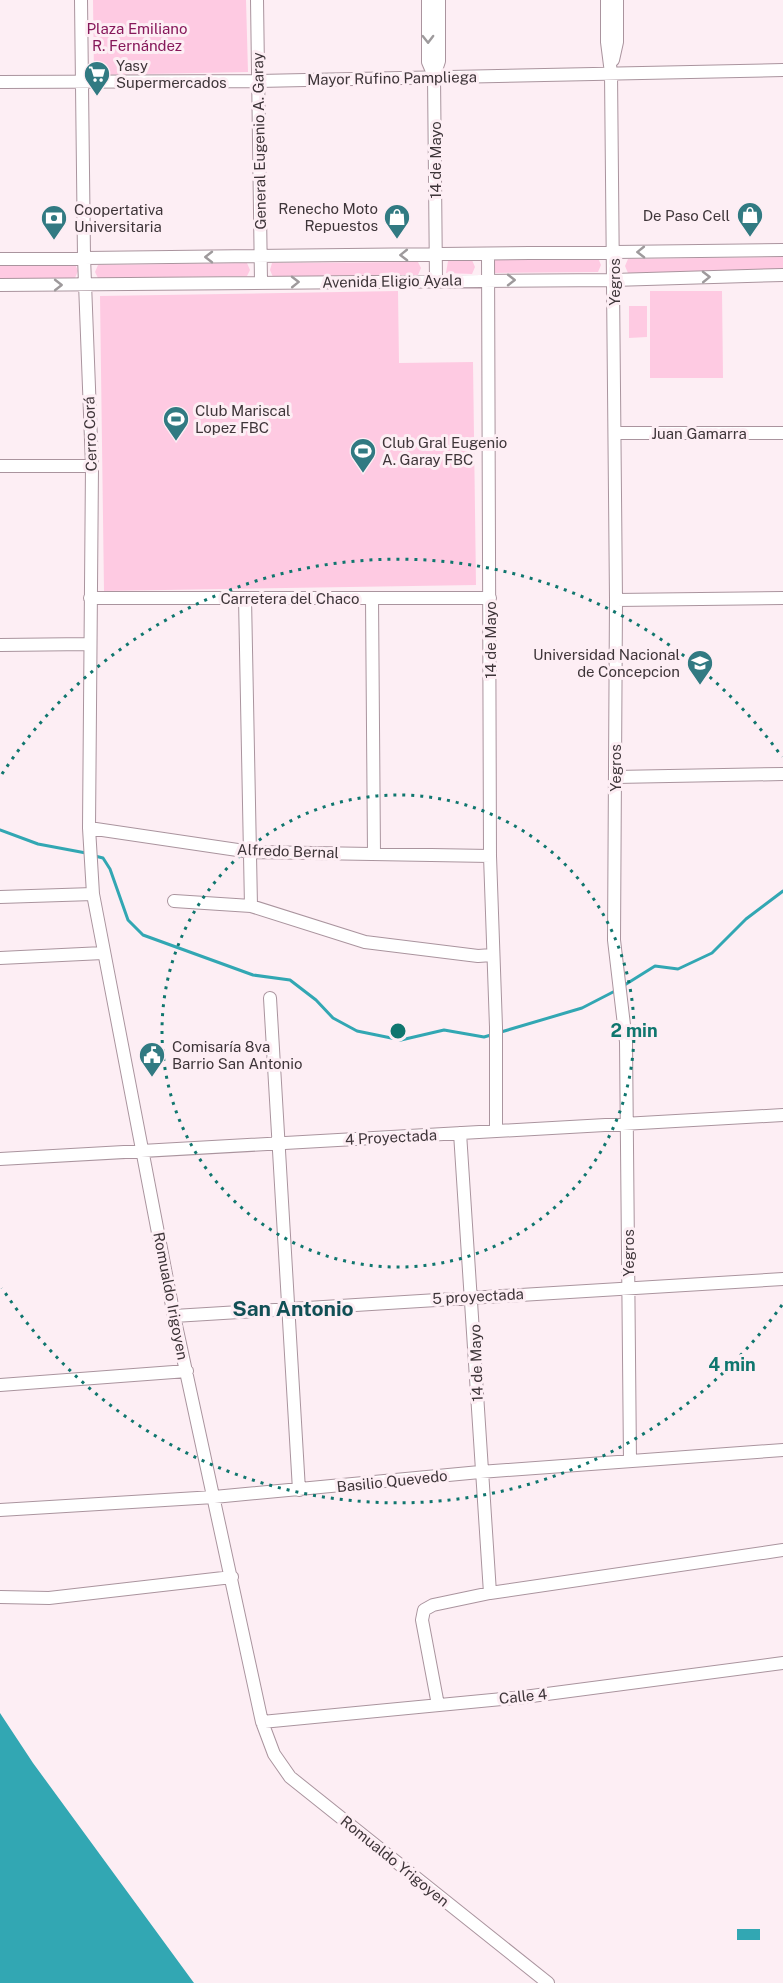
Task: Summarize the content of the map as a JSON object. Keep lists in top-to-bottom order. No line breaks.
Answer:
{"streets":{"street":["Mayor Rufino Pampliega","General Eugenio A. Garay","14 de Mayo","Avenida Eligio Ayala","Yegros","Juan Gamarra","Cerro Corá","Carretera del Chaco","Alfredo Bernal","4 Proyectada","Romualdo Irigoyen","5 proyectada","Basilio Quevedo","Calle 4","Romualdo Yrigoyen"]},"crossings":[["Mayor Rufino Pampliega","General Eugenio A. Garay"],["Mayor Rufino Pampliega","14 de Mayo"],["Mayor Rufino Pampliega","Yegros"],["Mayor Rufino Pampliega","Cerro Corá"],["General Eugenio A. Garay","Avenida Eligio Ayala"],["14 de Mayo","Avenida Eligio Ayala"],["14 de Mayo","Carretera del Chaco"],["14 de Mayo","Alfredo Bernal"],["14 de Mayo","4 Proyectada"],["14 de Mayo","5 proyectada"],["14 de Mayo","Basilio Quevedo"],["Avenida Eligio Ayala","Yegros"],["Avenida Eligio Ayala","Cerro Corá"],["Yegros","Juan Gamarra"],["Yegros","4 Proyectada"],["Yegros","5 proyectada"],["Yegros","Basilio Quevedo"],["Cerro Corá","Carretera del Chaco"],["Cerro Corá","Alfredo Bernal"],["Cerro Corá","Romualdo Irigoyen"],["4 Proyectada","Romualdo Irigoyen"],["Romualdo Irigoyen","5 proyectada"],["Romualdo Irigoyen","Basilio Quevedo"],["Romualdo Irigoyen","Calle 4"],["Romualdo Irigoyen","Romualdo Yrigoyen"],["Calle 4","Romualdo Yrigoyen"]],"districts":["San Antonio"],"parks":["Plaza Emiliano R. Fernández"],"places":{"supermarket":["Yasy Supermercados"],"shop":["De Paso Cell","Renecho Moto Repuestos"],"bank":["Coopertativa Universitaria"],"sports":["Club Mariscal Lopez FBC","Club Gral Eugenio A. Garay FBC"],"school or university":["Universidad Nacional de Concepcion"],"public building":["Comisaría 8va Barrio San Antonio"]},"rings":["2 min","4 min"]}
